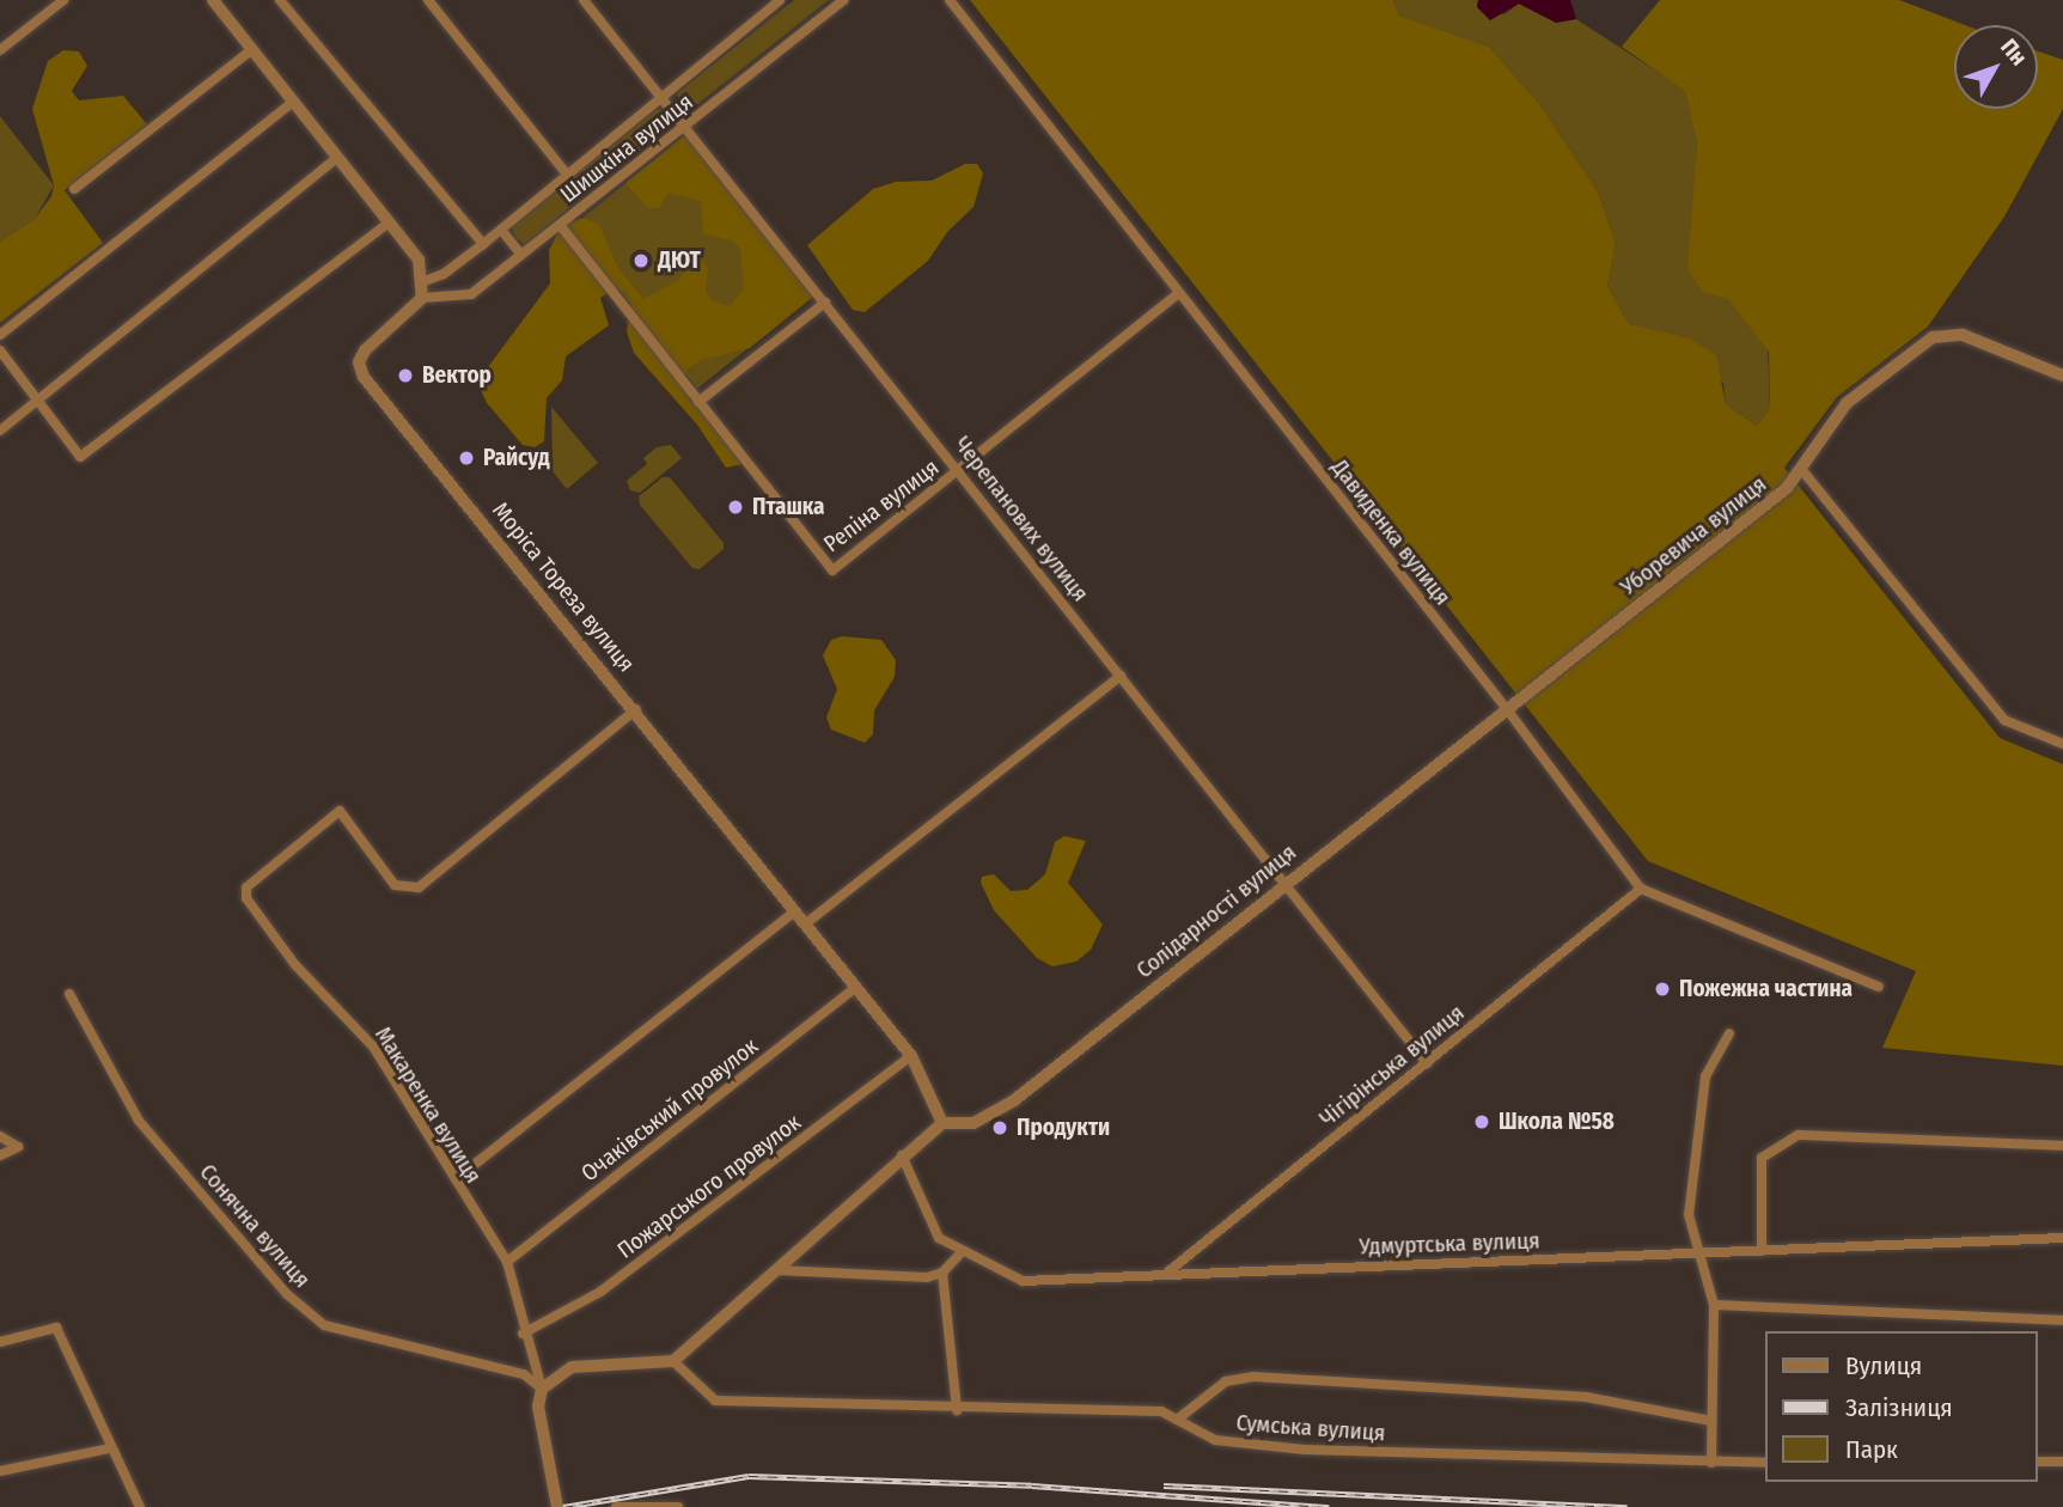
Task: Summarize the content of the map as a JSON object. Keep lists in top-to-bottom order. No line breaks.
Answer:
{"streets":{"street":["Шишкiна вулиця","Репiна вулиця","Черепанових вулиця","Давиденка вулиця","Уборевича вулиця","Моріса Тореза вулиця","Солідарності вулиця","Чiгiрiнська вулиця","Макаренка вулиця","Очакiвський провулок","Пожарського провулок","Сонячна вулиця","Удмуртська вулиця","Сумська вулиця"]},"crossings":[["Шишкiна вулиця","Репiна вулиця"],["Шишкiна вулиця","Черепанових вулиця"],["Шишкiна вулиця","Моріса Тореза вулиця"],["Репiна вулиця","Черепанових вулиця"],["Репiна вулиця","Давиденка вулиця"],["Черепанових вулиця","Солідарності вулиця"],["Черепанових вулиця","Чiгiрiнська вулиця"],["Давиденка вулиця","Уборевича вулиця"],["Давиденка вулиця","Солідарності вулиця"],["Давиденка вулиця","Чiгiрiнська вулиця"],["Уборевича вулиця","Солідарності вулиця"],["Моріса Тореза вулиця","Солідарності вулиця"],["Моріса Тореза вулиця","Макаренка вулиця"],["Моріса Тореза вулиця","Очакiвський провулок"],["Моріса Тореза вулиця","Пожарського провулок"],["Чiгiрiнська вулиця","Удмуртська вулиця"],["Макаренка вулиця","Очакiвський провулок"],["Макаренка вулиця","Пожарського провулок"],["Макаренка вулиця","Сонячна вулиця"]],"places":["ДЮТ","Вектор","Райсуд","Пташка","Пожежна частина","Школа №58","Продукти"],"legend":["Вулиця","Залізниця","Парк"],"north":"top right"}
